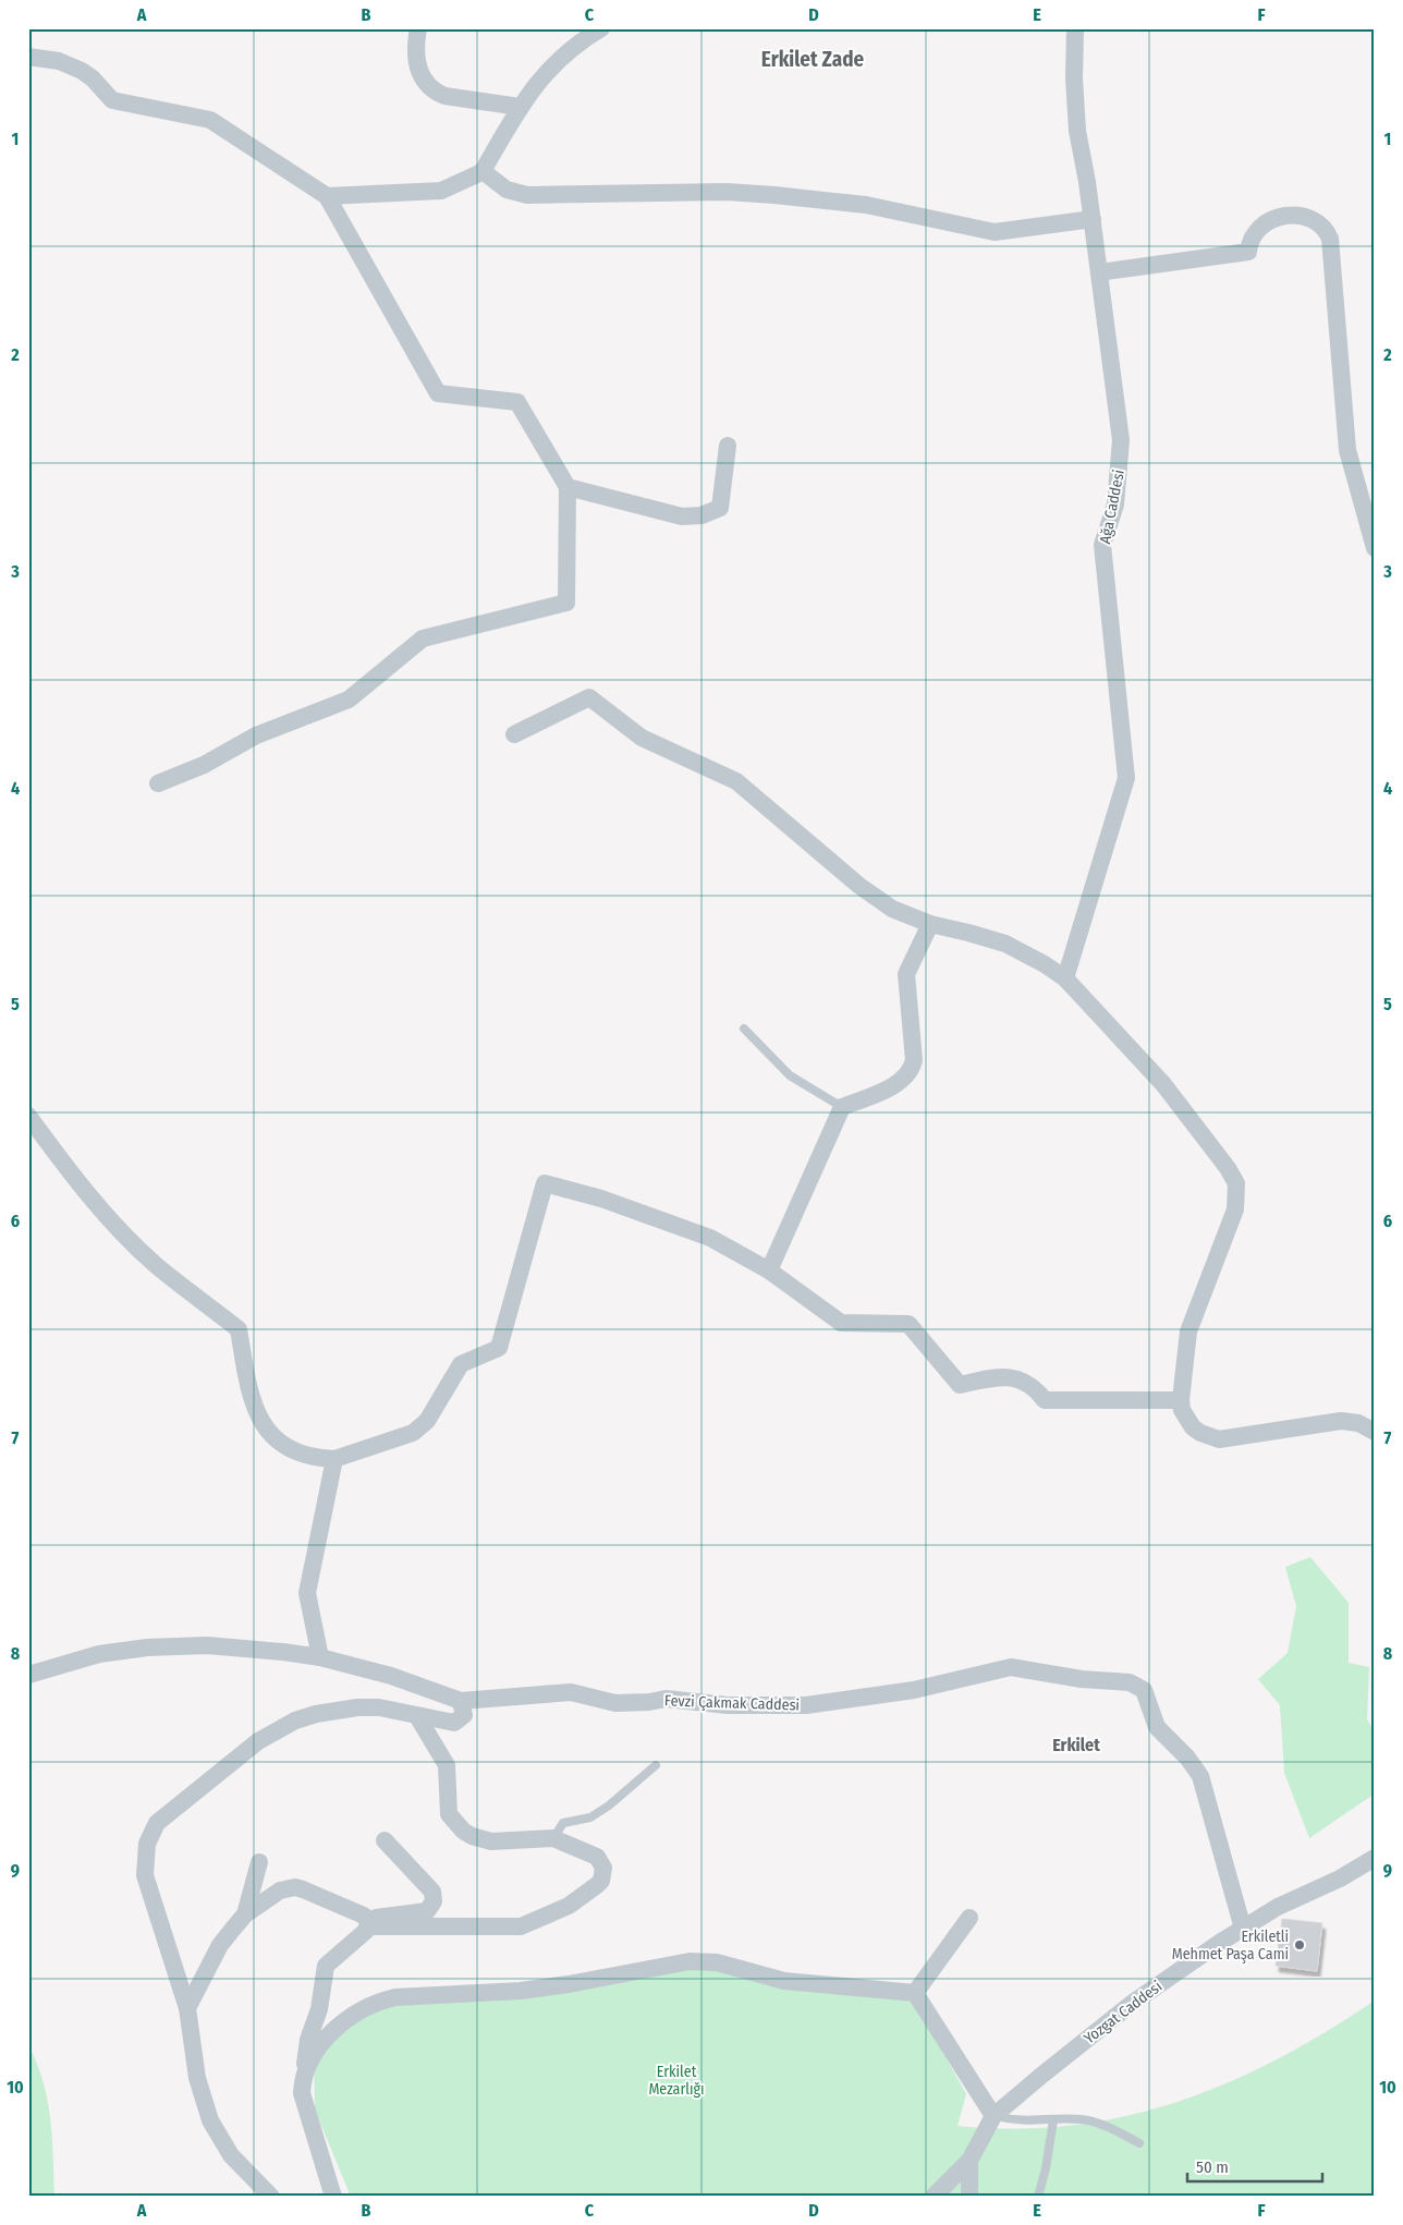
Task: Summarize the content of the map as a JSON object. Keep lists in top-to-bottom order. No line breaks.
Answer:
{"streets":{"street":["Ağa Caddesi","Fevzi Çakmak Caddesi","Yozgat Caddesi"]},"crossings":[["Fevzi Çakmak Caddesi","Yozgat Caddesi"]],"districts":["Erkilet Zade","Erkilet"],"parks":["Erkilet Mezarlığı"],"places":["Erkiletli Mehmet Paşa Cami"],"scale_bar":"50 m","grid":{"columns":["A","B","C","D","E","F"],"rows":["1","2","3","4","5","6","7","8","9","10"]}}
